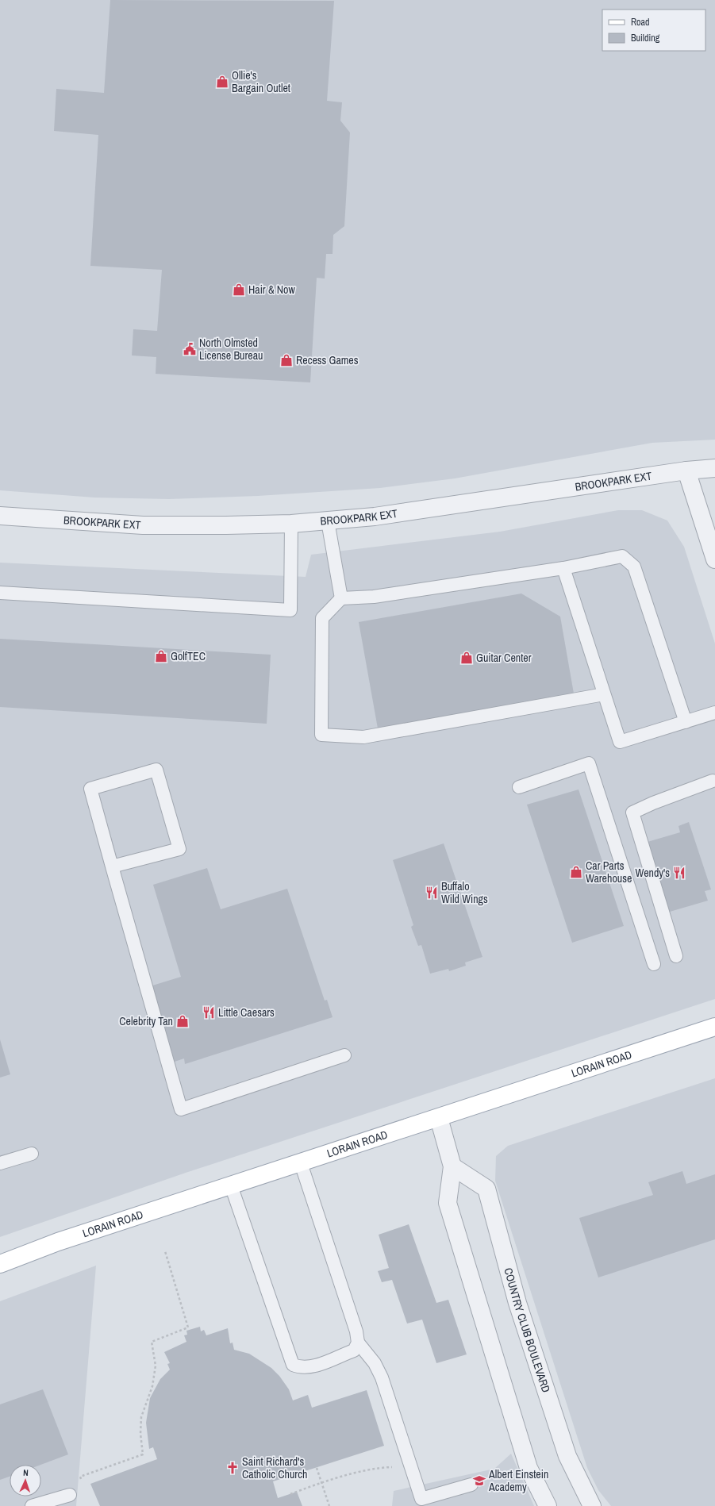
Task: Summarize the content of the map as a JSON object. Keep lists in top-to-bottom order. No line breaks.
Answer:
{"streets":{"main road":["LORAIN ROAD"],"street":["BROOKPARK EXT","COUNTRY CLUB BOULEVARD"]},"places":{"shop":["Ollie's Bargain Outlet","Hair & Now","Recess Games","GolfTEC","Guitar Center","Car Parts Warehouse","Celebrity Tan"],"public building":["North Olmsted License Bureau"],"restaurant":["Wendy's","Buffalo Wild Wings","Little Caesars"],"church":["Saint Richard's Catholic Church"],"school or university":["Albert Einstein Academy"]},"legend":["Road","Building"],"north":"top"}
